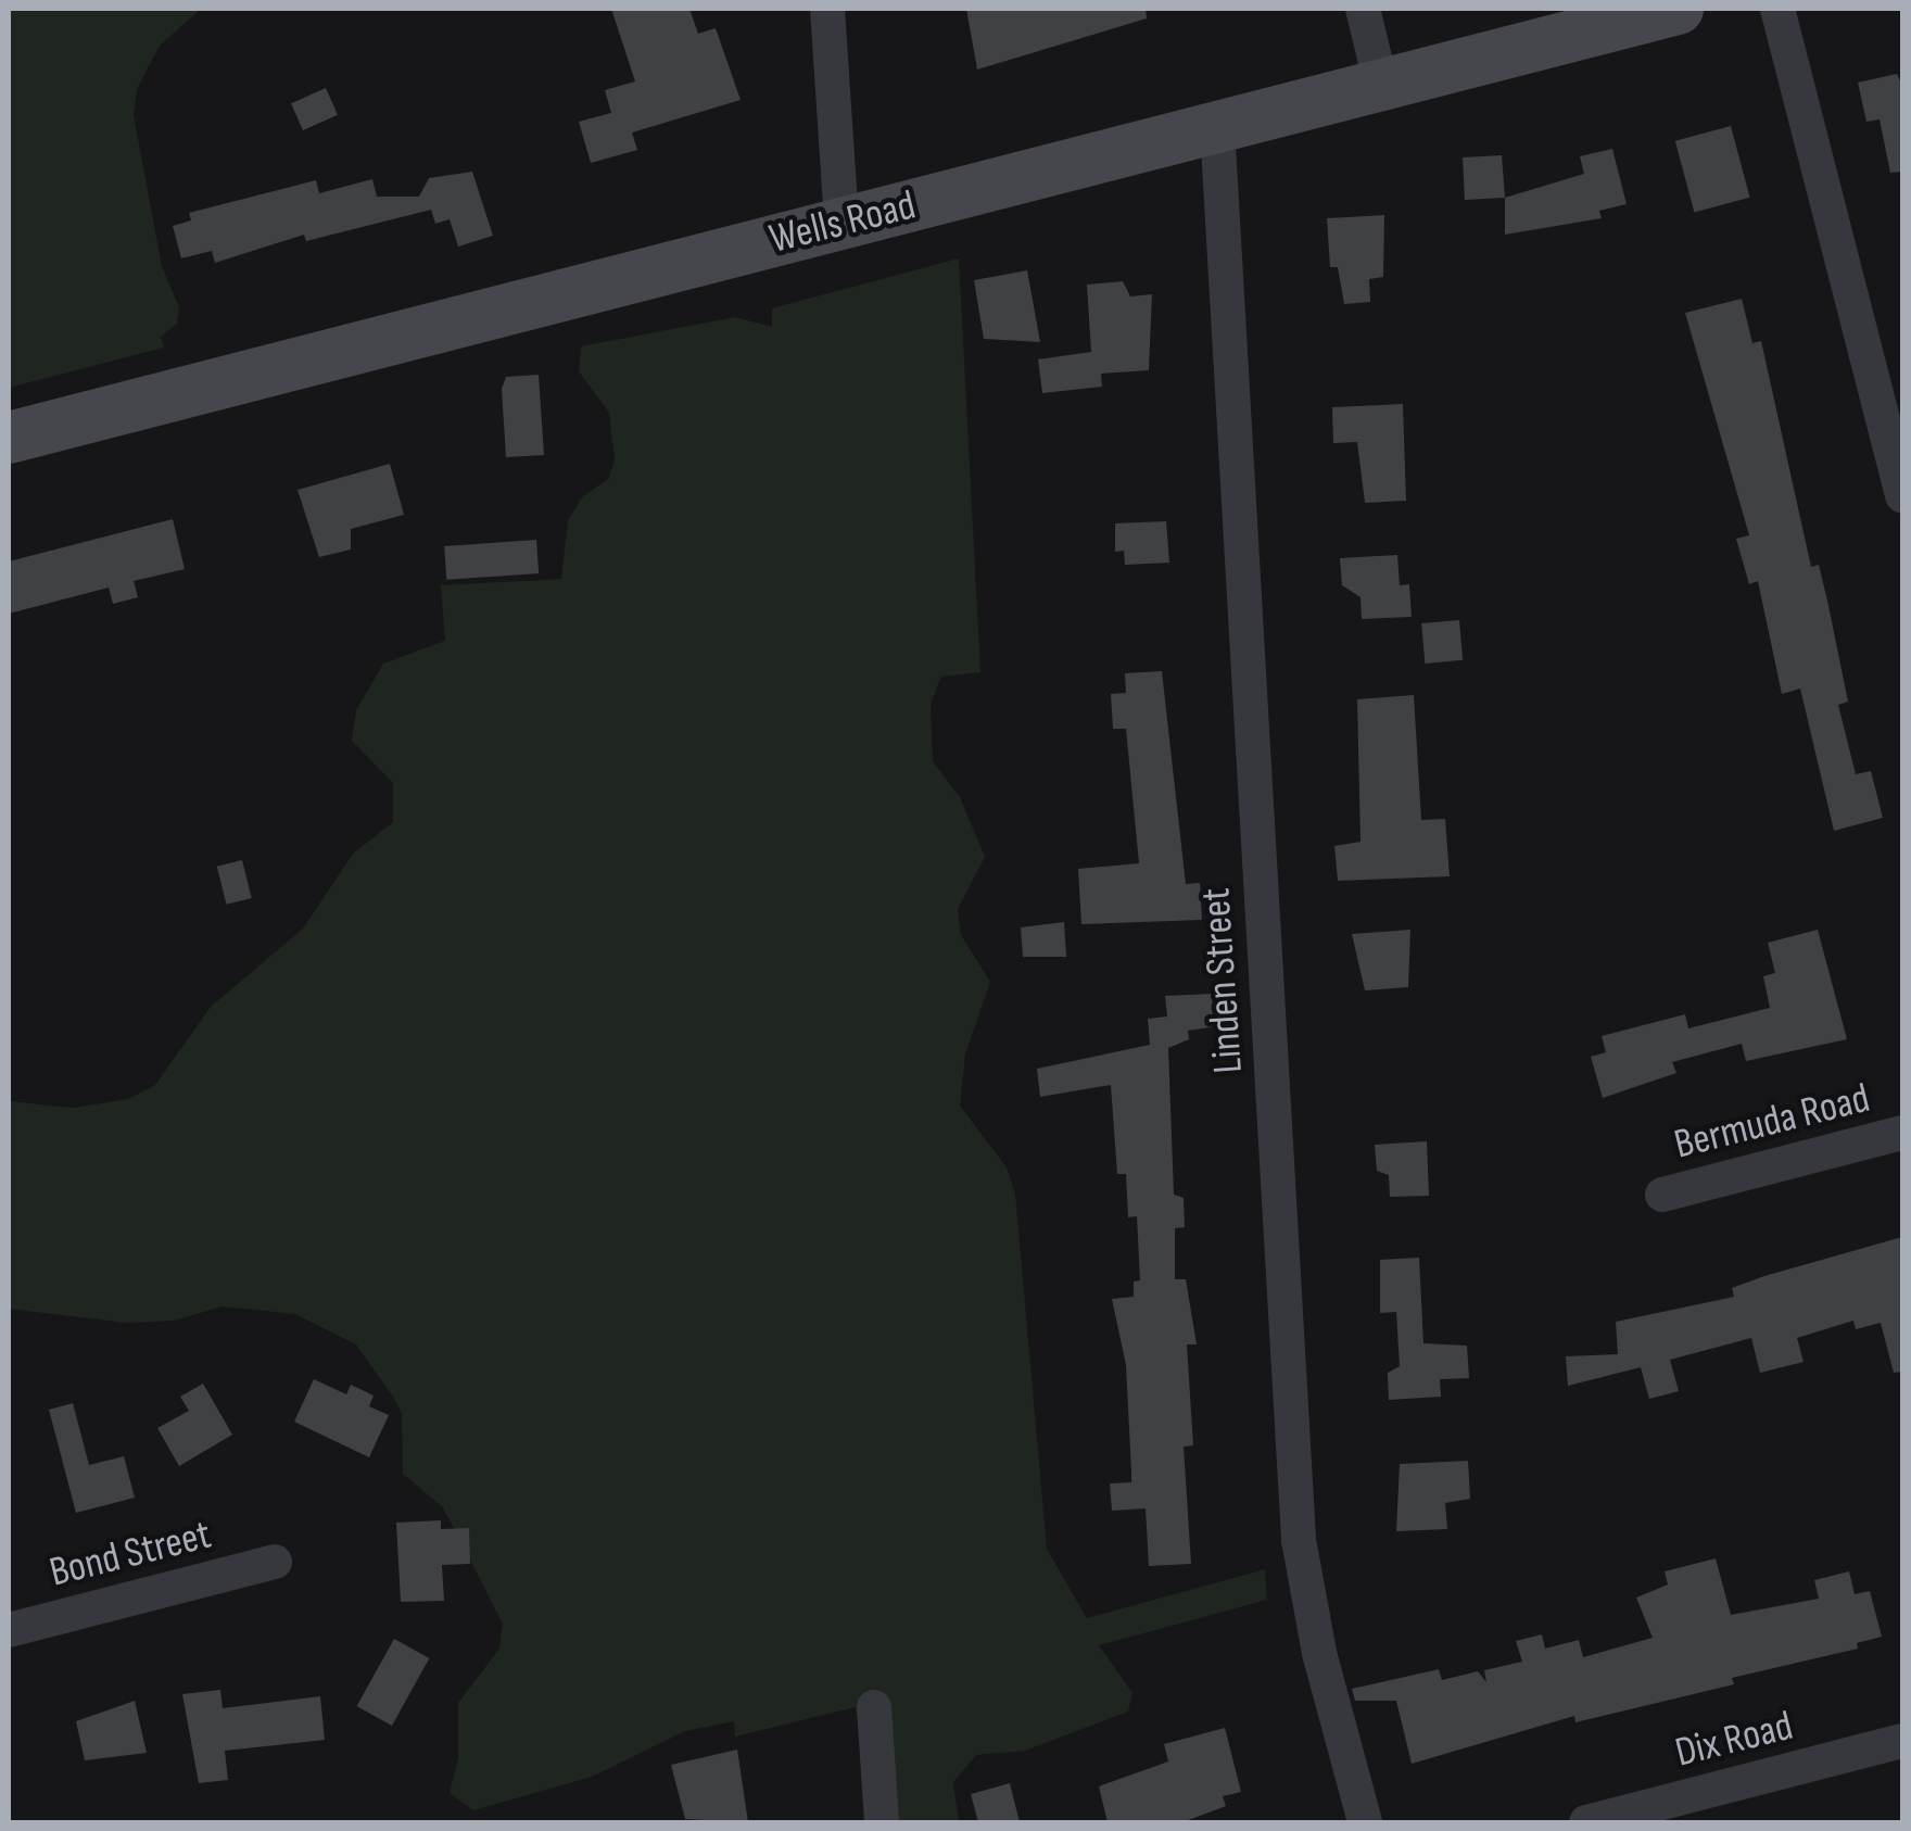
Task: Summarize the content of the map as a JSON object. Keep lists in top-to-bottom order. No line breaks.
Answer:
{"streets":{"main road":["Wells Road"],"street":["Linden Street","Bermuda Road","Bond Street","Dix Road"]},"crossings":[["Wells Road","Linden Street"]]}
